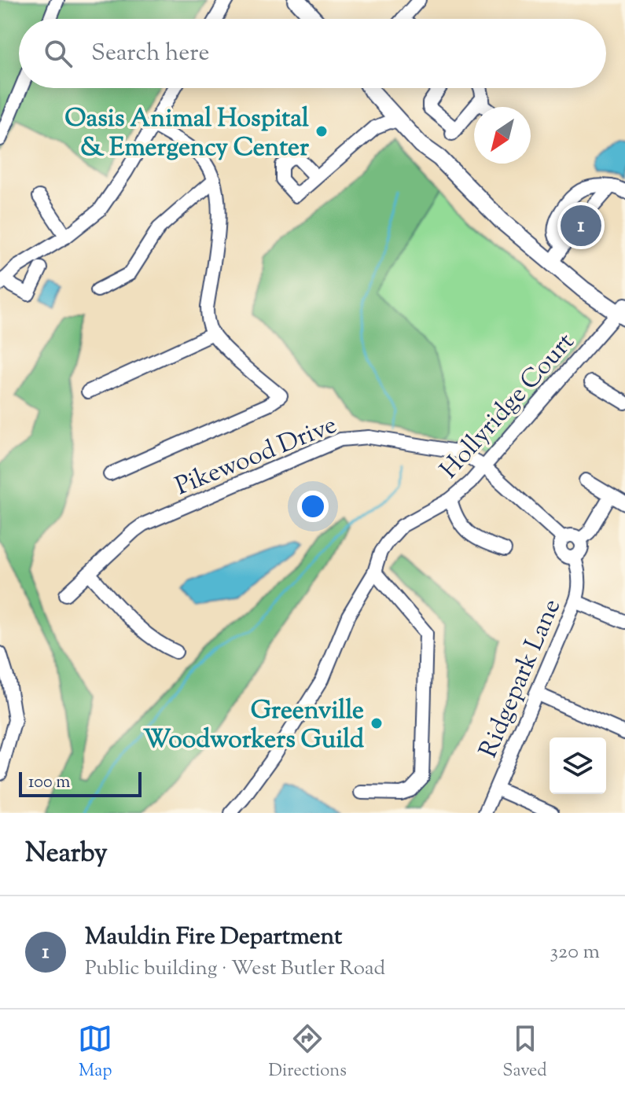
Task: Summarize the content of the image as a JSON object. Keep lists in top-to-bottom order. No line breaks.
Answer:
{"streets":{"street":["Hollyridge Court","Pikewood Drive","Ridgepark Lane"]},"crossings":[["Hollyridge Court","Pikewood Drive"]],"places":["Oasis Animal Hospital & Emergency Center","Greenville Woodworkers Guild"],"scale_bar":"100 m","north":"bottom left","page":{"search":"Search here","pins":"1","scale":"100 m","heading":"Nearby","list":[{"mark":"1","name":"Mauldin Fire Department","note":"Public building · West Butler Road","value":"320 m"}],"nav":["Map","Directions","Saved"]}}
